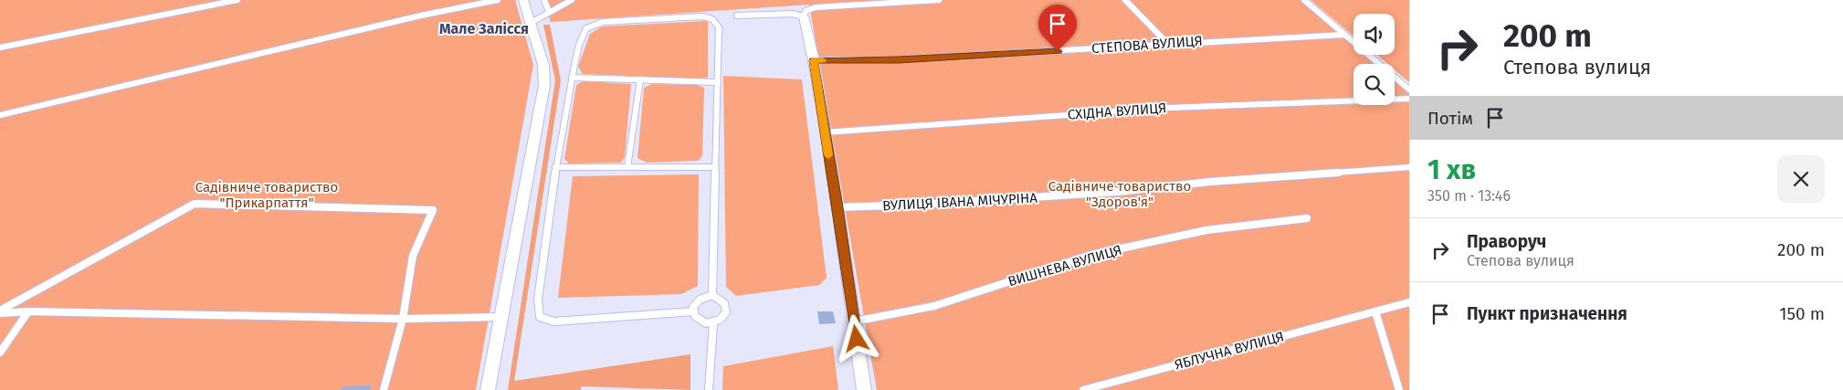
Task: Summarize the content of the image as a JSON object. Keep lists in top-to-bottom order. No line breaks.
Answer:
{"streets":{"lane":["СТЕПОВА ВУЛИЦЯ","СХІДНА ВУЛИЦЯ","ВУЛИЦЯ ІВАНА МІЧУРІНА","ВИШНЕВА ВУЛИЦЯ","ЯБЛУЧНА ВУЛИЦЯ"]},"districts":["Мале Залісся"],"parks":["Садівниче товариство \"Здоров'я\"","Садівниче товариство \"Прикарпаття\""],"page":{"turn":["200 m","Степова вулиця"],"then":"Потім","heading":["1 хв","350 m · 13:46"],"list":[{"name":"Праворуч","note":"Степова вулиця","value":"200 m"},{"name":"Пункт призначення","value":"150 m"}]}}
